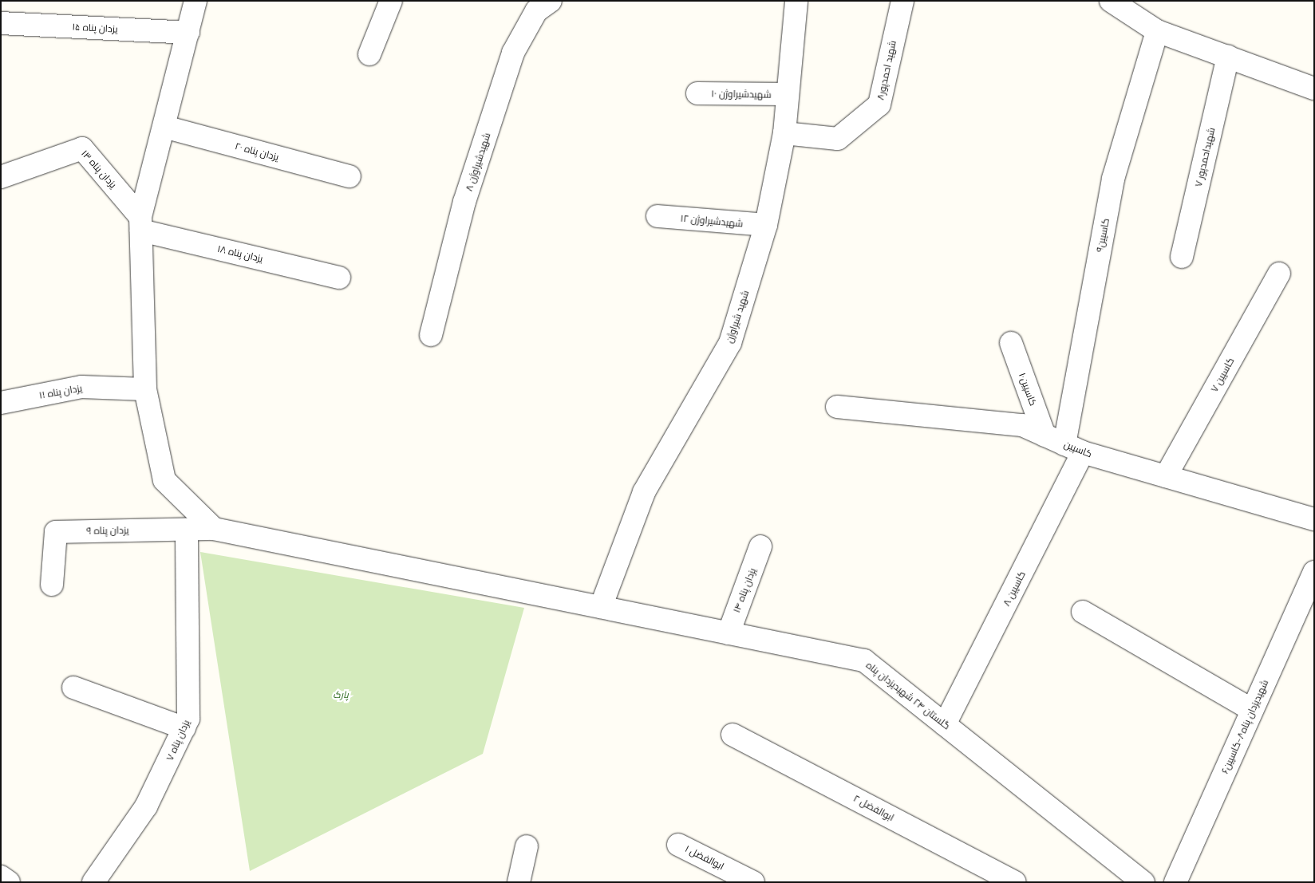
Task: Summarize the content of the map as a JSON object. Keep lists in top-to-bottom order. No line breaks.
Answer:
{"streets":{"street":["یزدان پناه ۱۵","شهید احمدپور۸","شهیدشیراوژن ۱۰","یزدان پناه ۲۰","شهیداحمدپور ۷","شهیدشیراوژن ۸","یزدان پناه ۱۳","شهیدشیراوژن ۱۲","کاسپین۹","یزدان پناه ۱۸","شهید شیراوژن","کاسپین ۷","کاسپین۱۰","یزدان پناه ۱۱","کاسپین","یزدان پناه ۹","کاسپین ۸","یزدان پناه ۱۴","گلستان ۲۴ شهیدیزدان پناه","شهیدیزدان پناه۸-کاسپین۶","یزدان پناه ۷","ابوالفضل ۲","ابوالفضل ۱"]},"crossings":[["شهید احمدپور۸","شهید شیراوژن"],["شهیدشیراوژن ۱۰","شهید شیراوژن"],["یزدان پناه ۱۳","یزدان پناه ۱۸"],["شهیدشیراوژن ۱۲","شهید شیراوژن"],["کاسپین۹","کاسپین"],["کاسپین۹","کاسپین ۸"],["شهید شیراوژن","یزدان پناه ۹"],["شهید شیراوژن","گلستان ۲۴ شهیدیزدان پناه"],["کاسپین ۷","کاسپین"],["کاسپین۱۰","کاسپین"],["کاسپین","کاسپین ۸"],["یزدان پناه ۹","گلستان ۲۴ شهیدیزدان پناه"],["یزدان پناه ۹","یزدان پناه ۷"],["کاسپین ۸","گلستان ۲۴ شهیدیزدان پناه"],["یزدان پناه ۱۴","گلستان ۲۴ شهیدیزدان پناه"]],"parks":["پارک"]}
